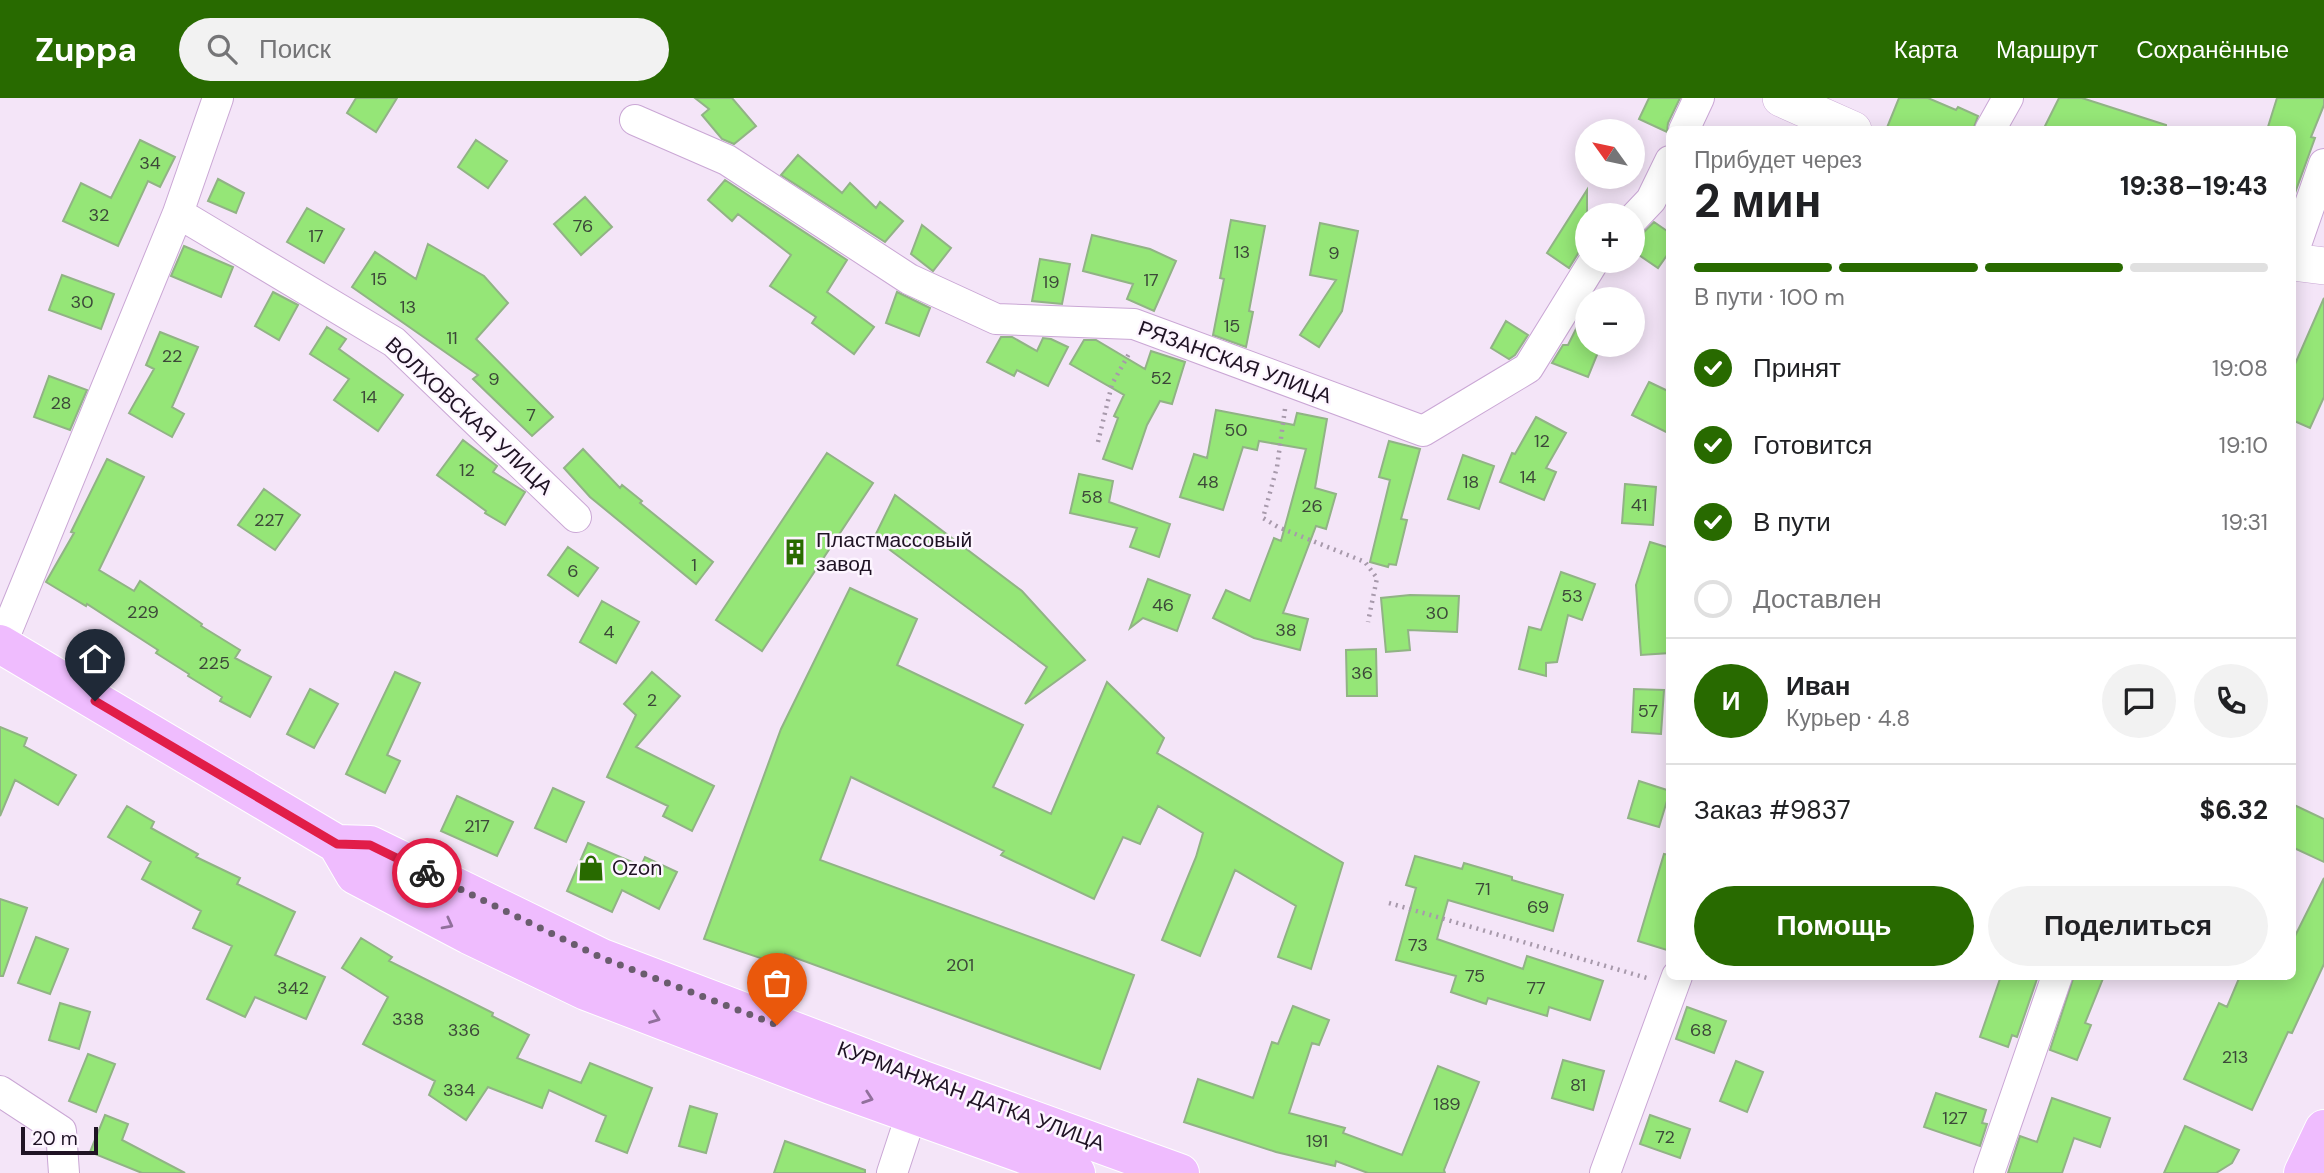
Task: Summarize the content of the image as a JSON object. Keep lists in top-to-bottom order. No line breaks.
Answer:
{"streets":{"main road":["КУРМАНЖАН ДАТКА УЛИЦА"],"street":["РЯЗАНСКАЯ УЛИЦА","ВОЛХОВСКАЯ УЛИЦА"]},"places":{"building":["Пластмассовый завод"],"shop":["Ozon"]},"house_numbers":["34","32","76","17","13","9","15","17","19","30","13","15","11","22","52","9","14","28","7","50","12","12","14","48","18","58","41","26","227","1","6","53","46","229","30","38","4","225","36","2","57","217","71","69","73","201","75","342","77","338","336","68","213","81","334","189","127","72","191"],"scale_bar":"20 m","north":"top left","page":{"header":"Zuppa","search":"Поиск","nav":["Карта","Маршрут","Сохранённые"],"map_buttons":["+","−"],"heading":["2 мин","Прибудет через","19:38–19:43"],"panel":["Иван","Курьер · 4.8","Заказ #9837","$6.32"],"bar":"В пути · 100 m","list":[["Принят","19:08"],["Готовится","19:10"],["В пути","19:31"],"Доставлен"],"round":"И","buttons":["Помощь","Поделиться"],"scale":"20 m"}}
